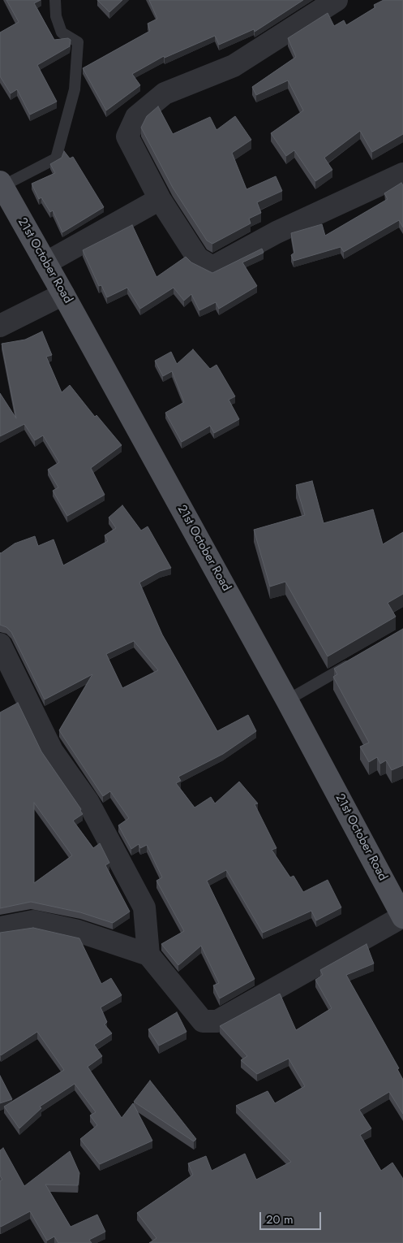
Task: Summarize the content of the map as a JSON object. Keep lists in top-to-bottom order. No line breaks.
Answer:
{"streets":{"main road":["21st October Road"]},"scale_bar":"20 m"}
